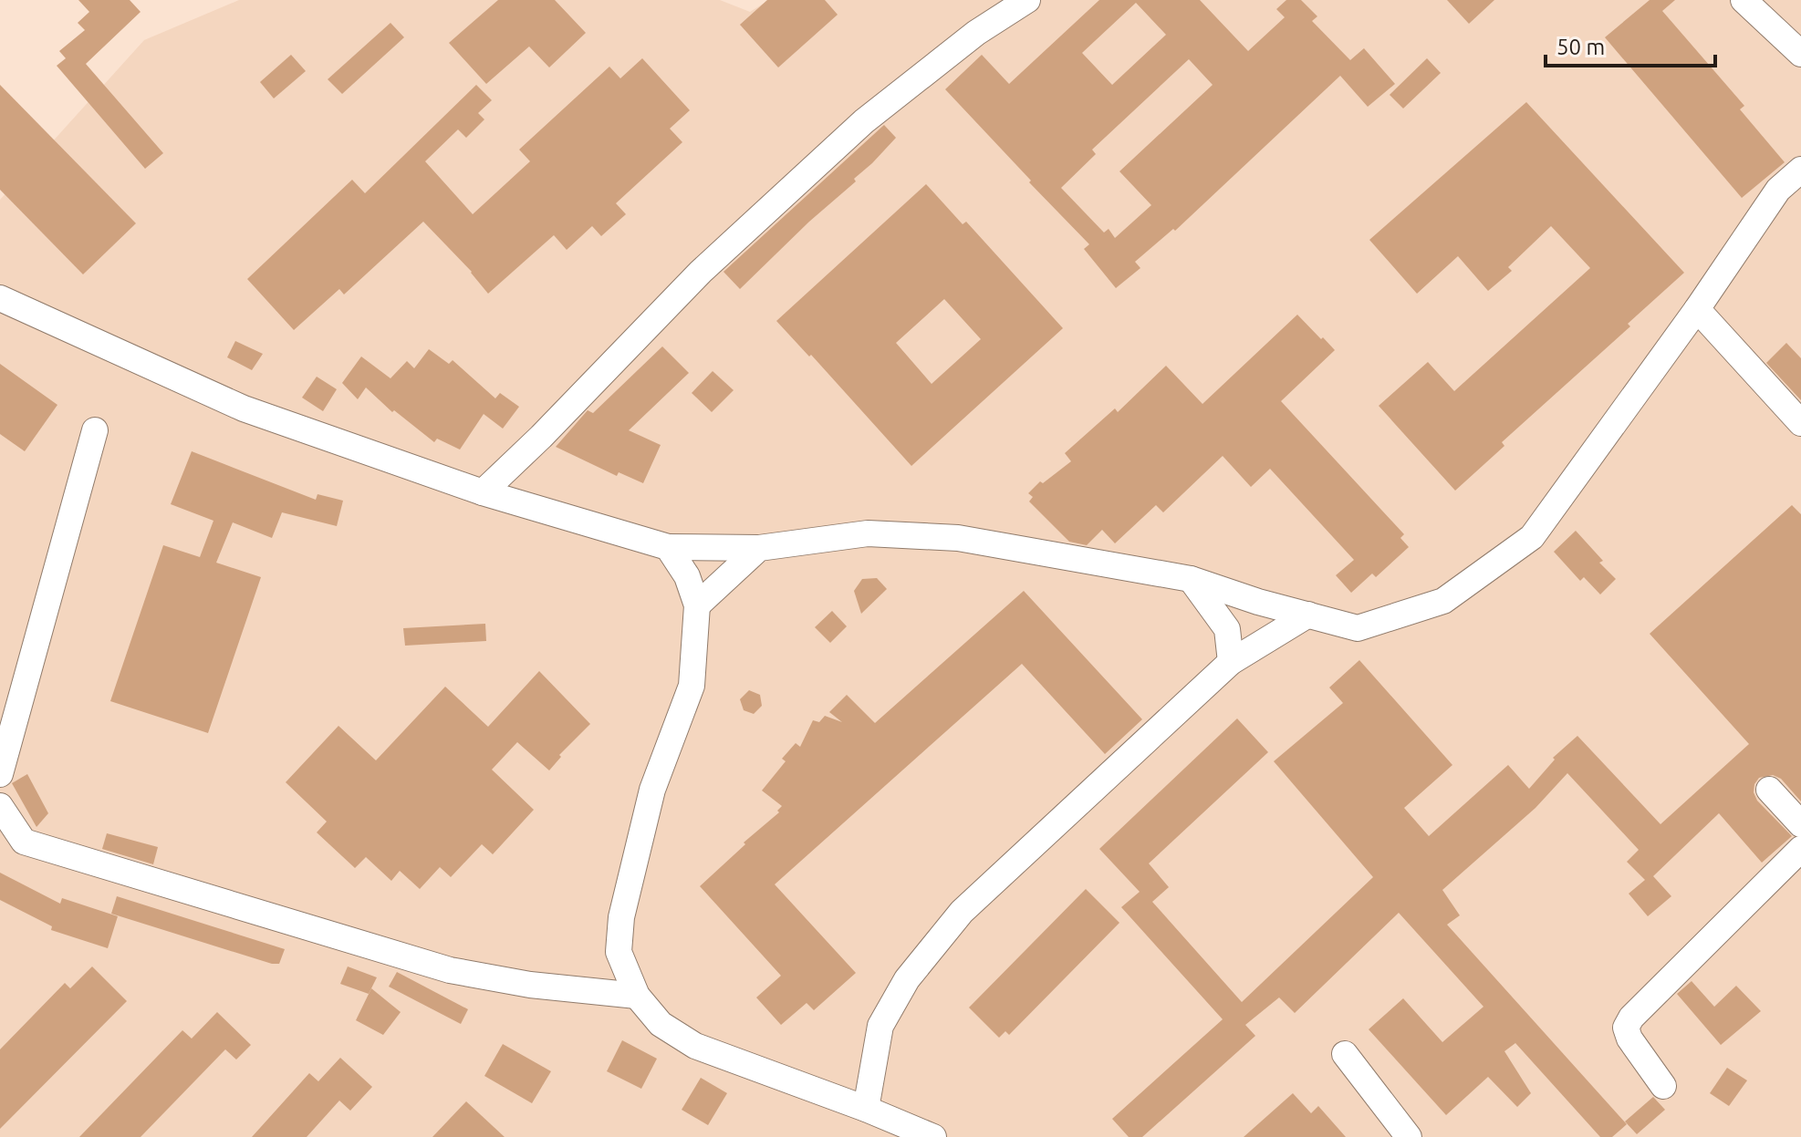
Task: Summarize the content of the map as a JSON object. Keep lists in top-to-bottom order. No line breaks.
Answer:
{"scale_bar":"50 m"}
